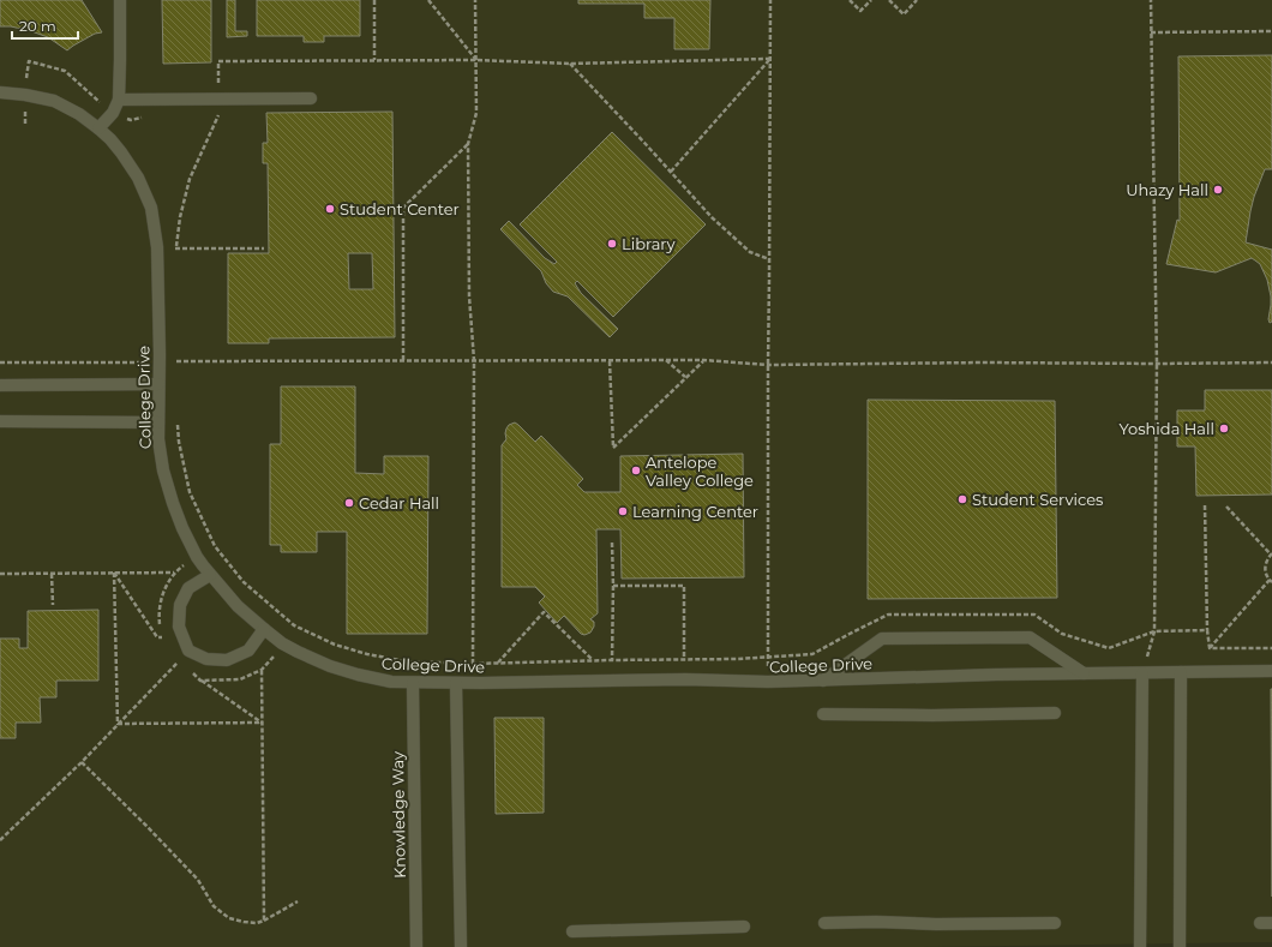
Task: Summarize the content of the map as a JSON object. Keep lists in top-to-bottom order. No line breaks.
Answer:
{"streets":{"lane":["College Drive","Knowledge Way"]},"crossings":[["College Drive","Knowledge Way"]],"places":["Uhazy Hall","Student Center","Library","Yoshida Hall","Antelope Valley College","Student Services","Cedar Hall","Learning Center"],"scale_bar":"20 m"}
